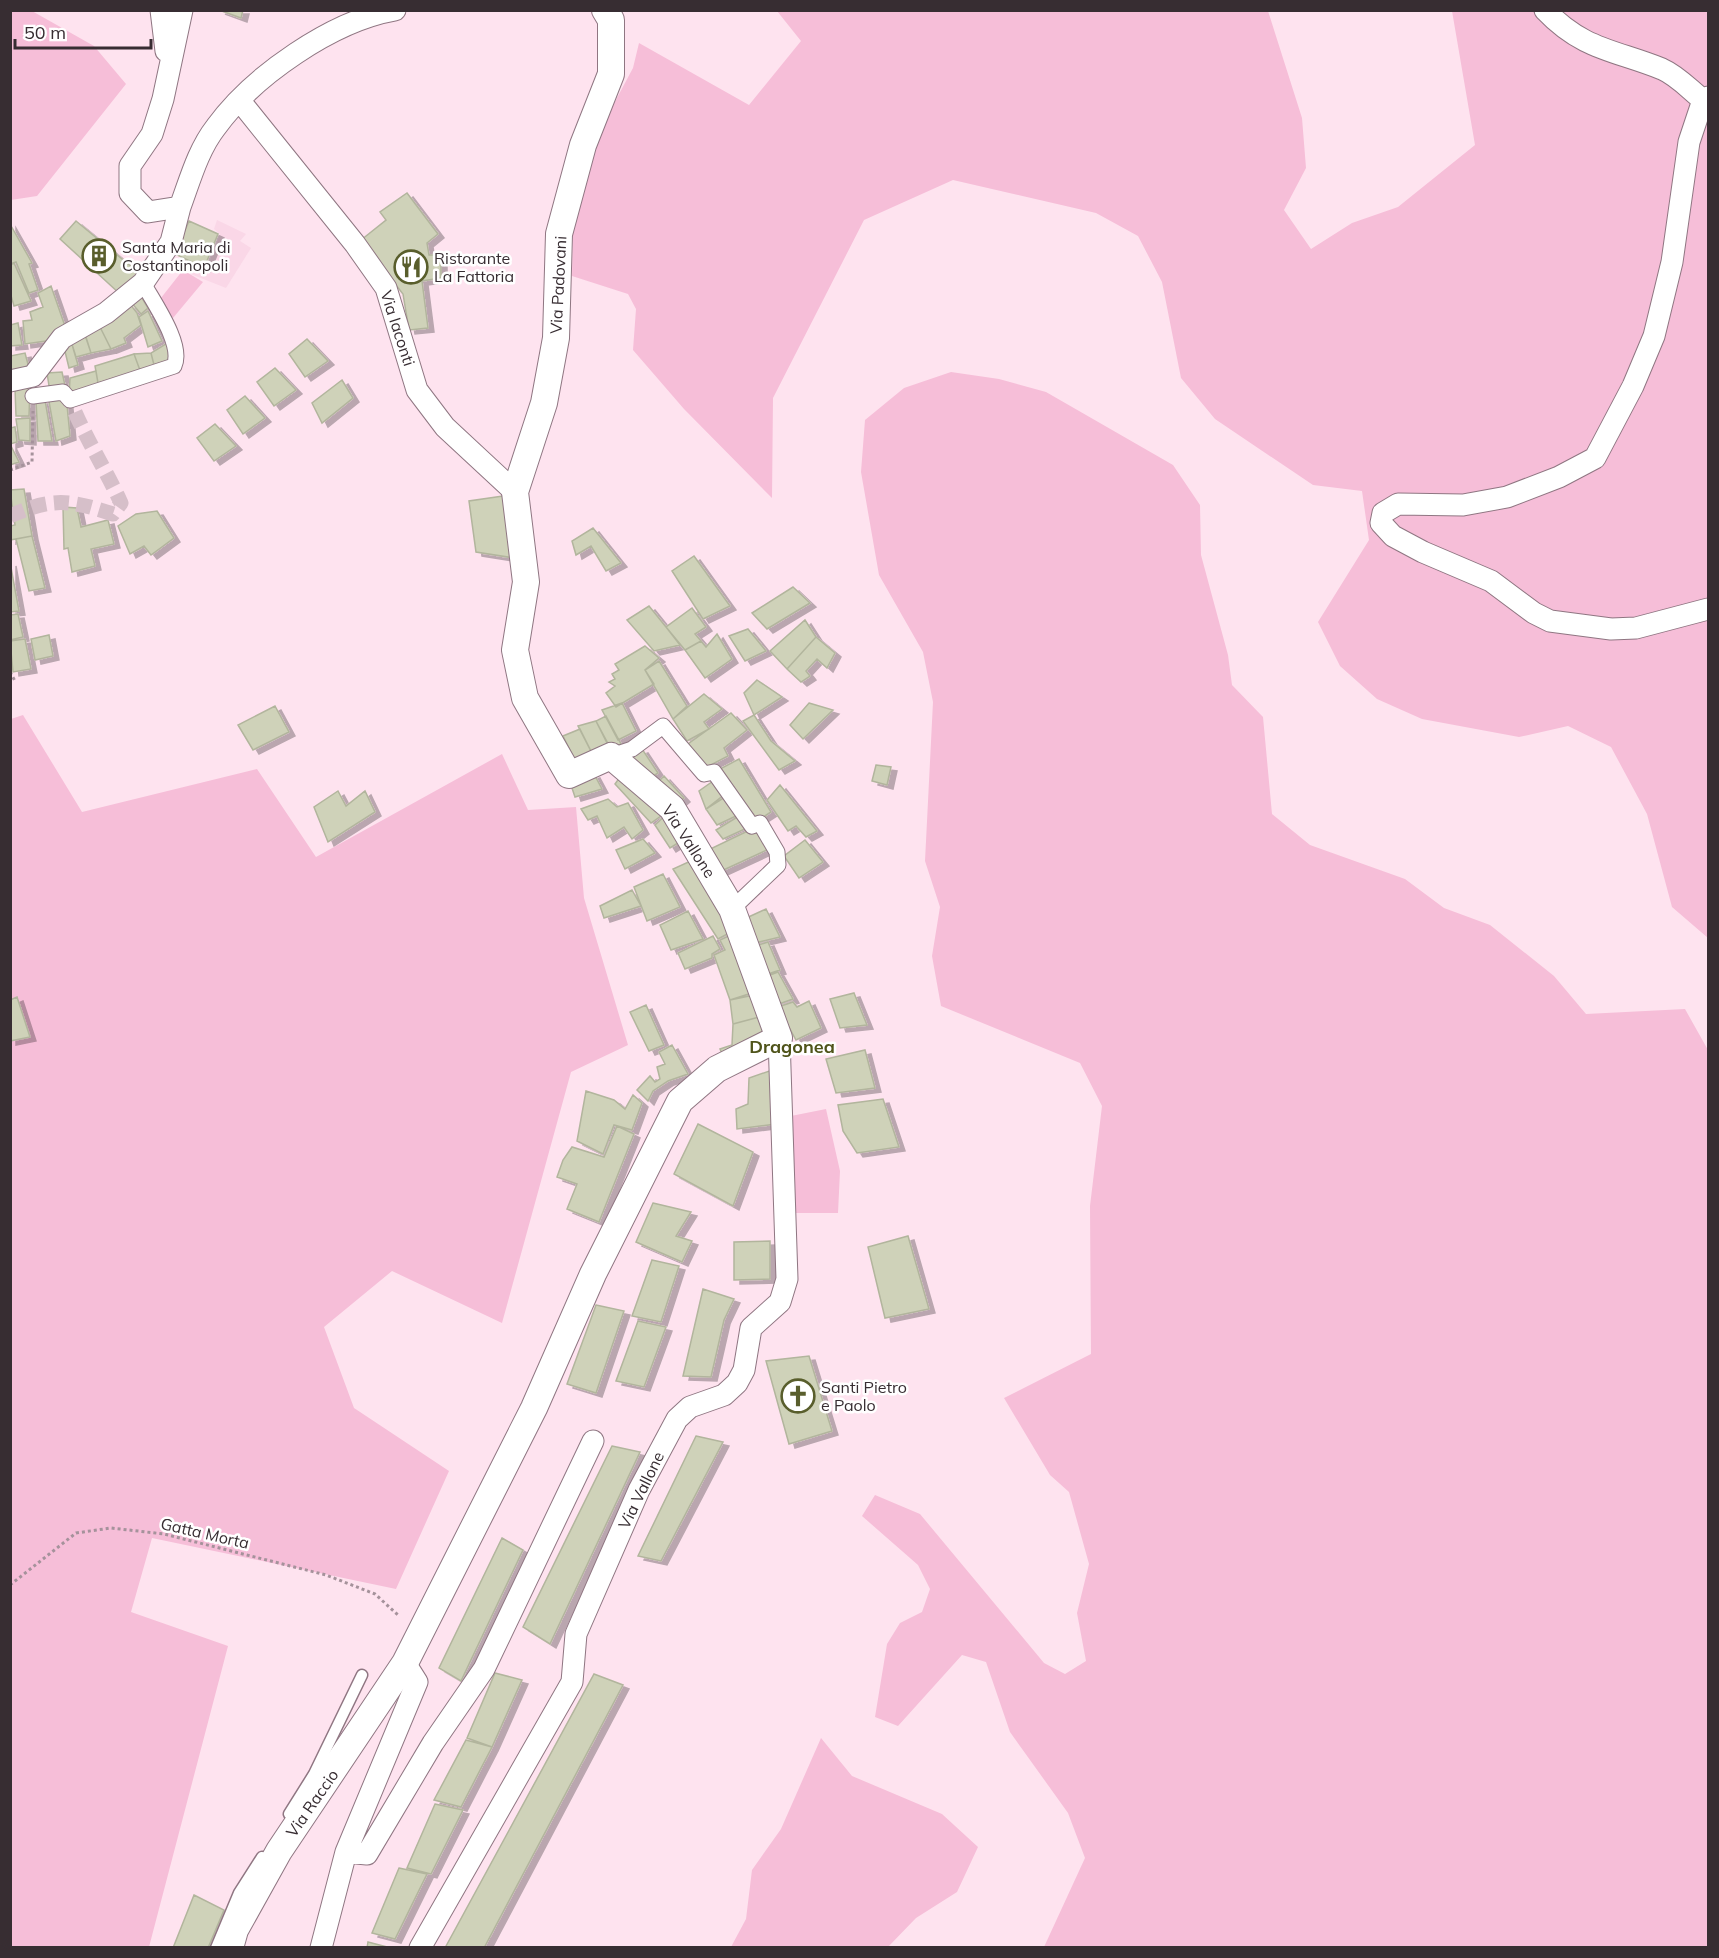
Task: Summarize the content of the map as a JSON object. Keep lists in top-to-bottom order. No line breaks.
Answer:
{"streets":{"street":["Via Padovani","Via Iaconti","Via Vallone","Via Raccio"],"path":["Gatta Morta"]},"crossings":[["Via Padovani","Via Iaconti"]],"districts":["Dragonea"],"places":{"building":["Santa Maria di Costantinopoli"],"restaurant":["Ristorante La Fattoria"],"church":["Santi Pietro e Paolo"]},"scale_bar":"50 m"}
